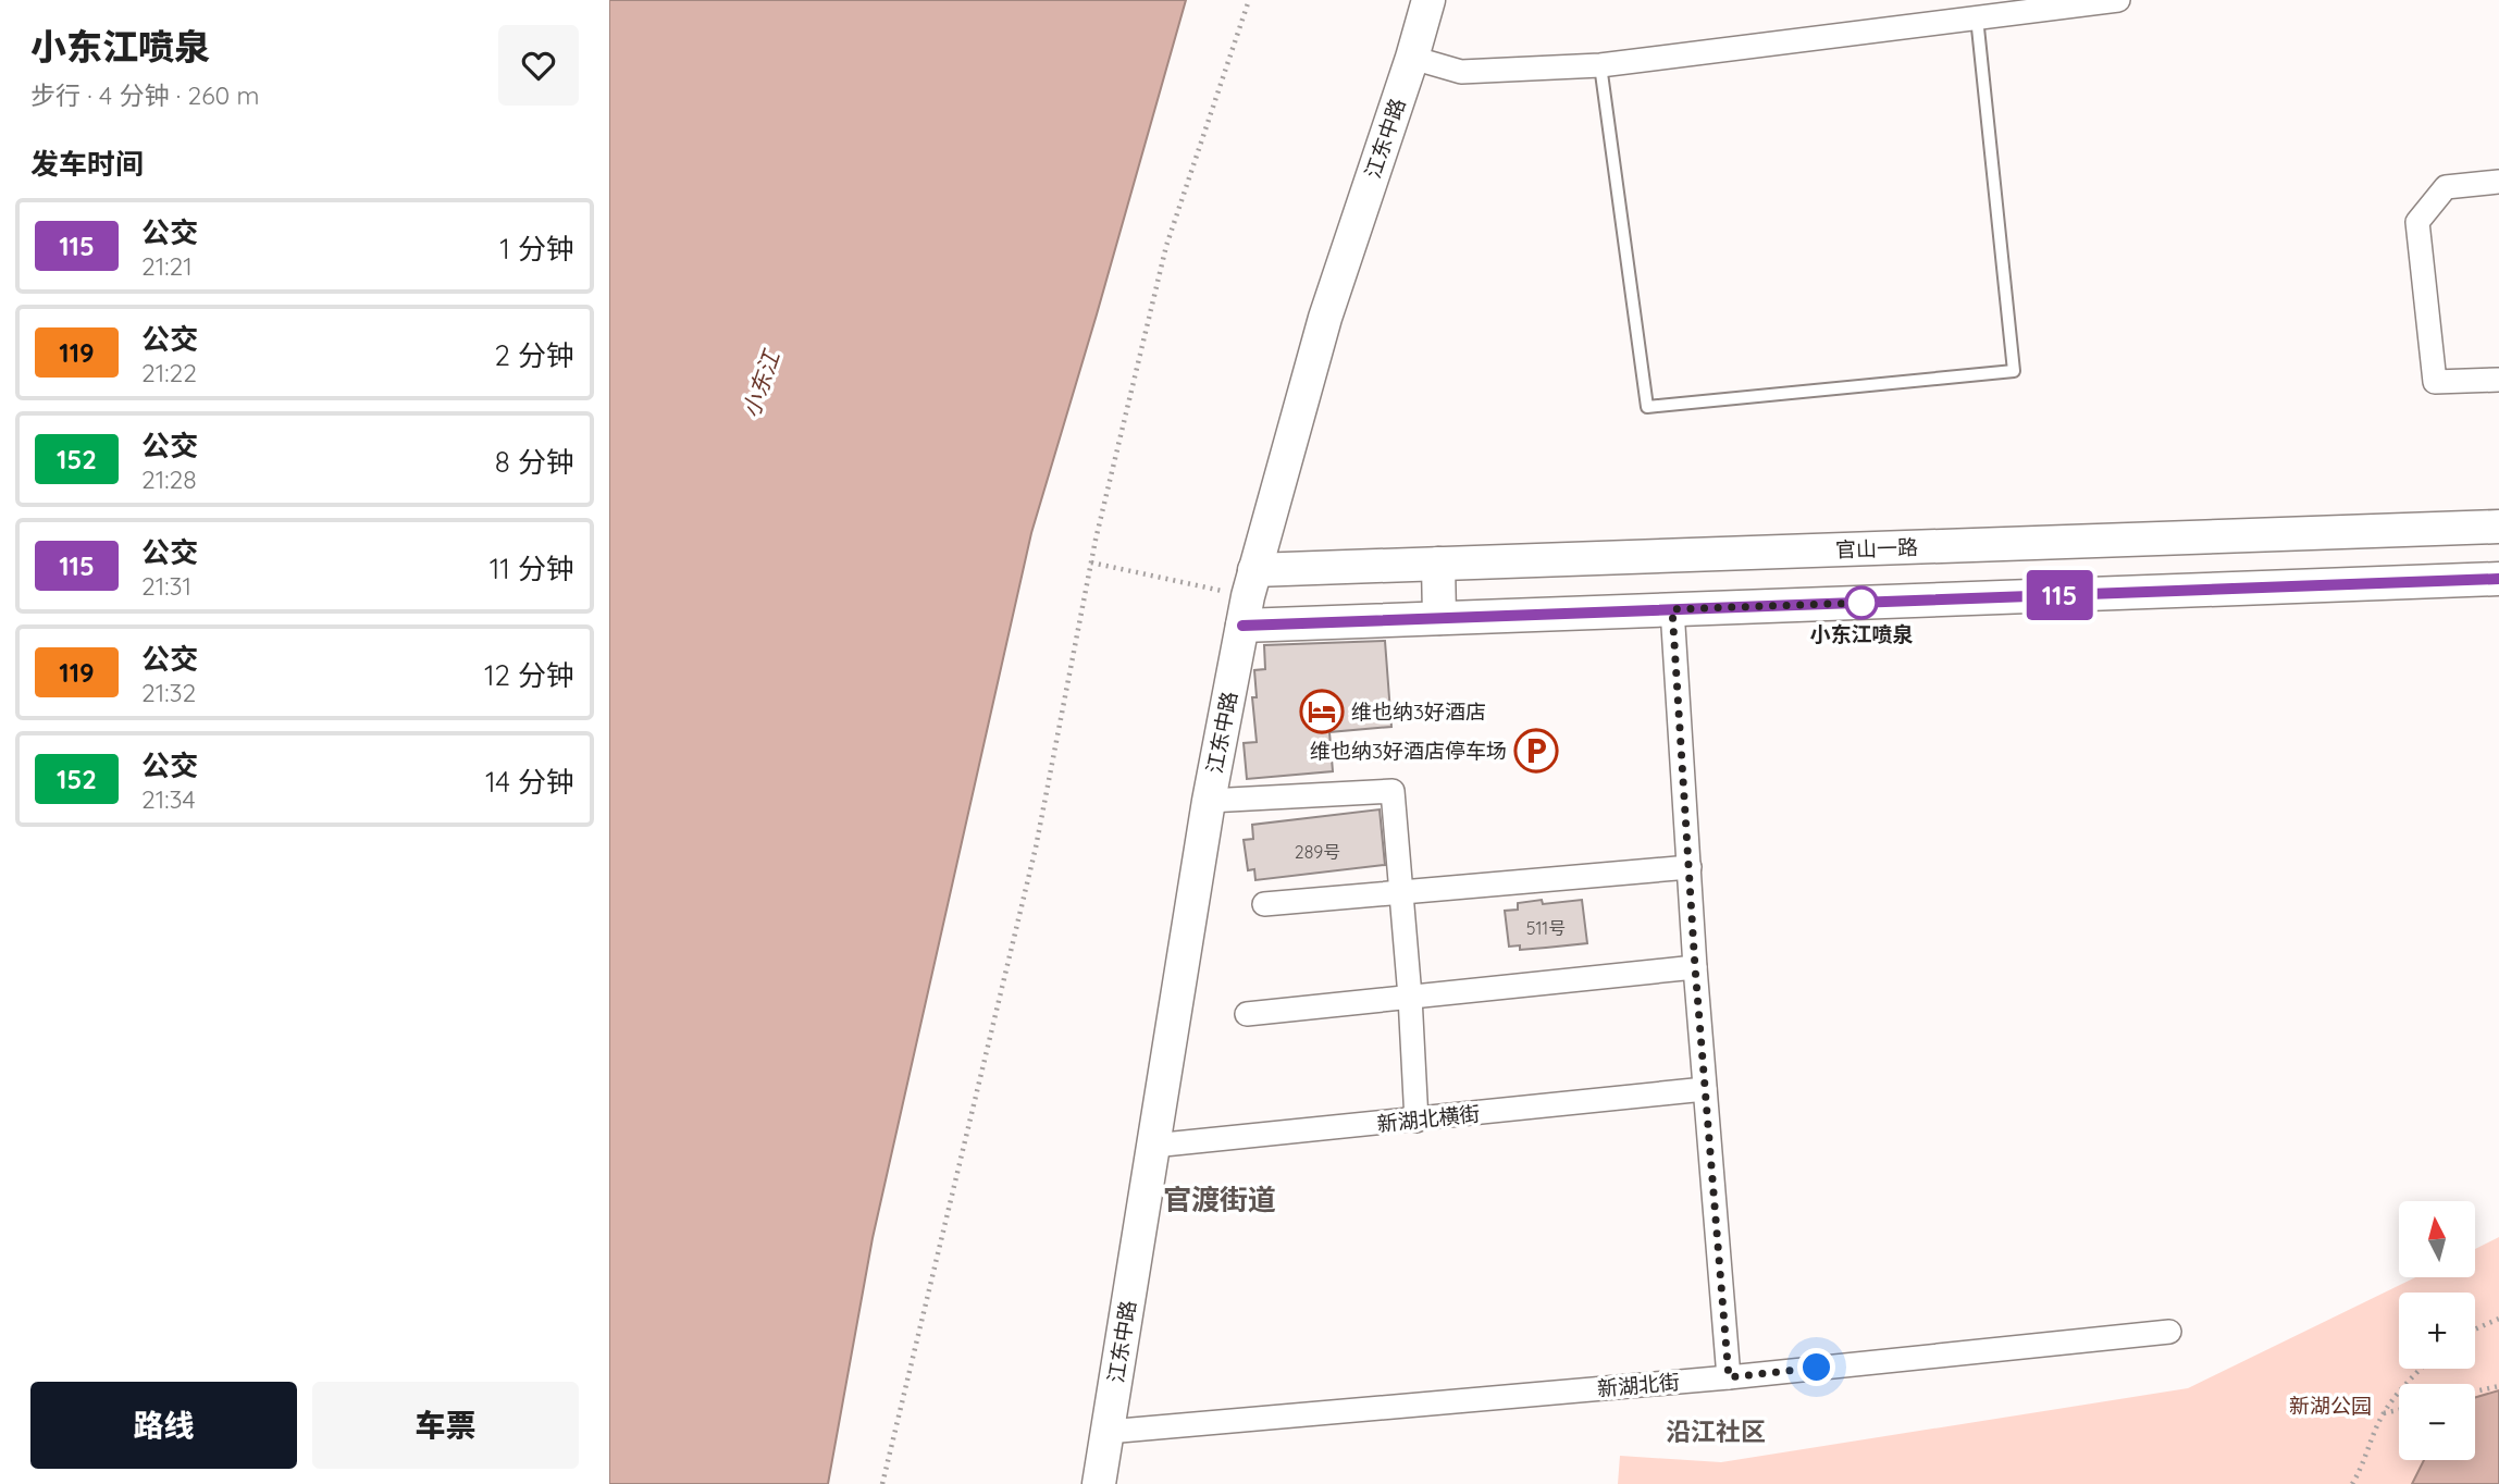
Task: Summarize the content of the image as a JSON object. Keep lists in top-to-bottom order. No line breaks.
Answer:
{"streets":{"main road":["江东中路","官山一路"],"street":["新湖北横街","新湖北街"]},"crossings":[["江东中路","官山一路"],["江东中路","新湖北横街"],["江东中路","新湖北街"]],"districts":["官渡街道","沿江社区"],"water":["小东江"],"parks":["新湖公园"],"places":{"other":["小东江喷泉"],"hotel":["维也纳3好酒店"],"parking":["维也纳3好酒店停车场"]},"lines":["bus line 115"],"house_numbers":["289号","511号"],"north":"top","page":{"heading":[["小东江喷泉","步行 · 4 分钟 · 260 m"],"发车时间"],"on_map":"115","list":[{"mark":"115","name":"公交","note":"21:21","value":"1 分钟"},{"mark":"119","name":"公交","note":"21:22","value":"2 分钟"},{"mark":"152","name":"公交","note":"21:28","value":"8 分钟"},{"mark":"115","name":"公交","note":"21:31","value":"11 分钟"},{"mark":"119","name":"公交","note":"21:32","value":"12 分钟"},{"mark":"152","name":"公交","note":"21:34","value":"14 分钟"}],"map_buttons":["+","−"],"buttons":["路线","车票"]}}
